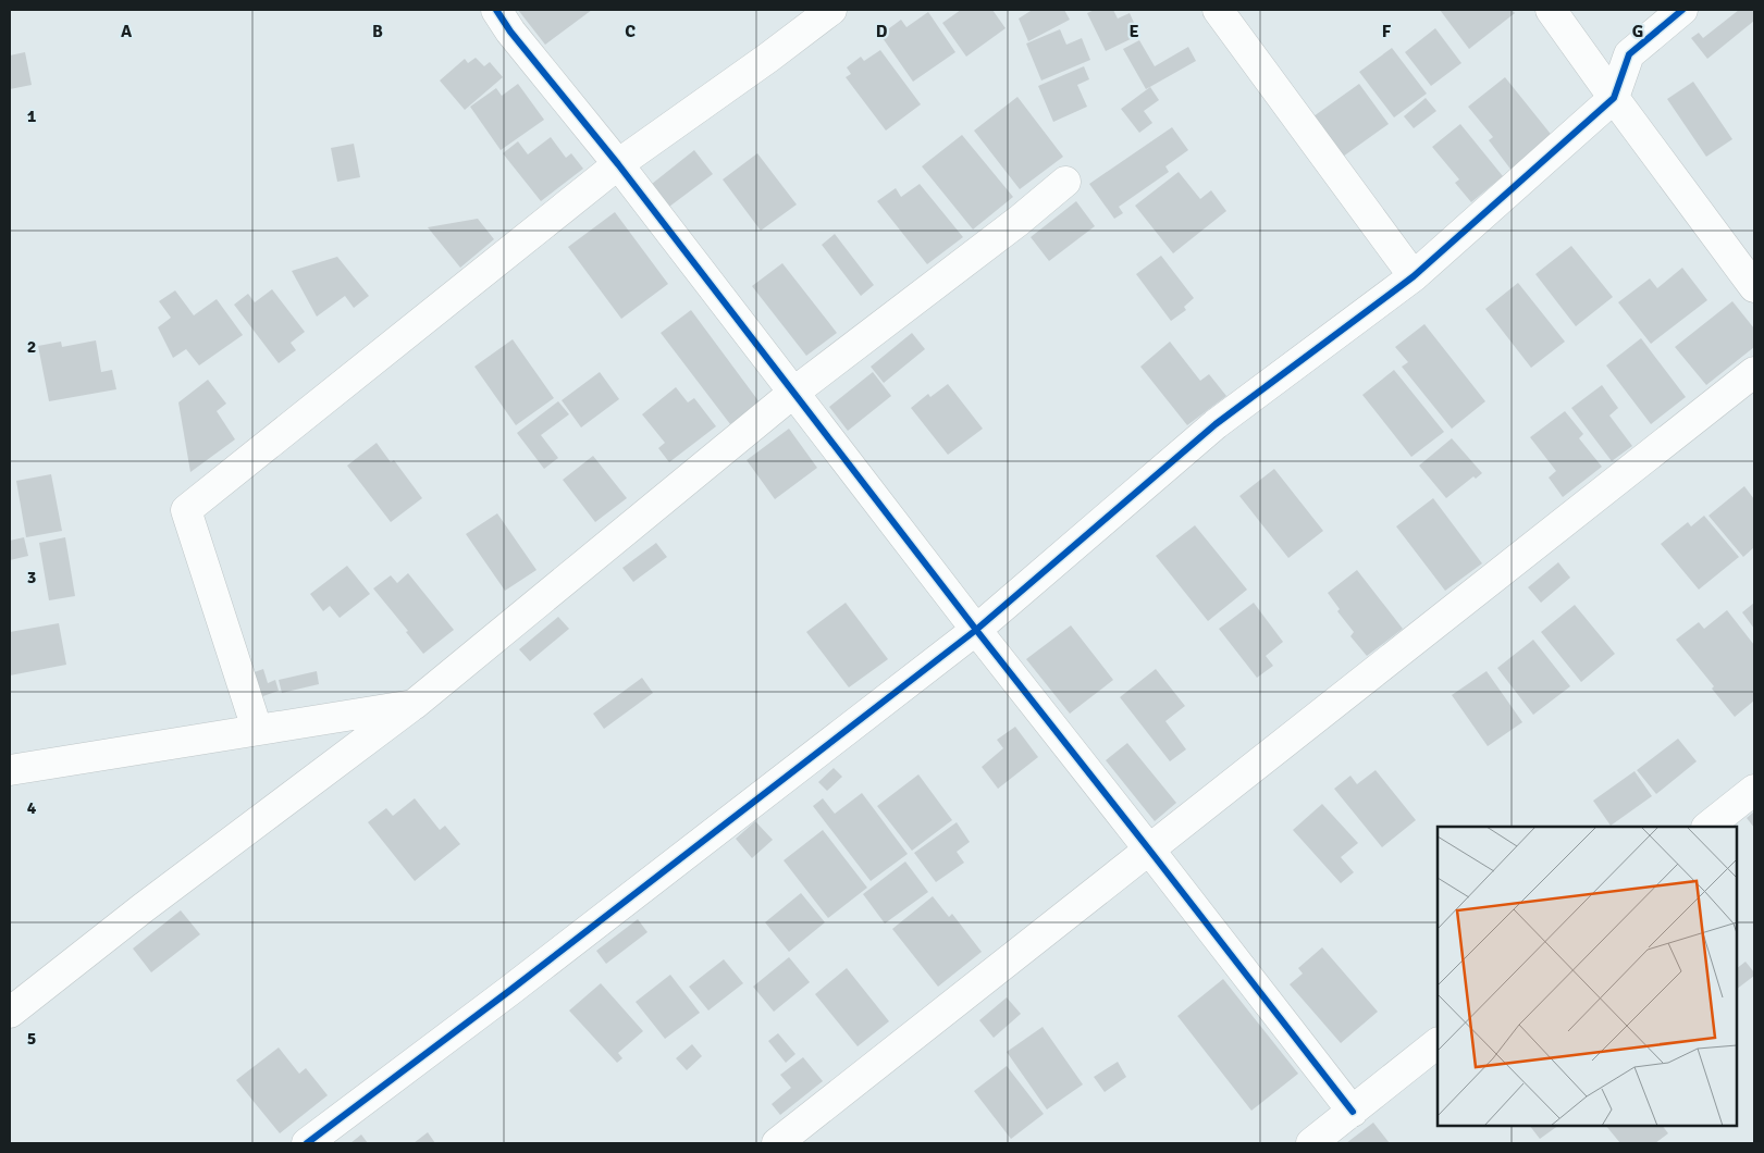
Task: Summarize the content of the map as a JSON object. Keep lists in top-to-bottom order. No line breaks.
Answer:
{"grid":{"columns":["A","B","C","D","E","F","G"],"rows":["1","2","3","4","5"]}}
